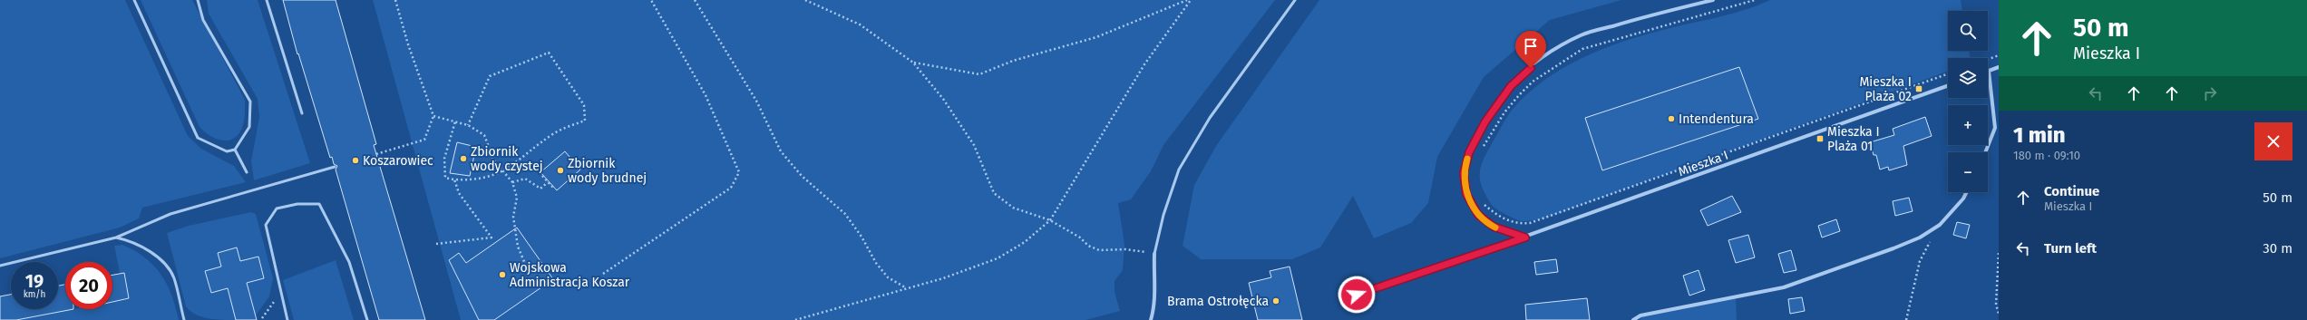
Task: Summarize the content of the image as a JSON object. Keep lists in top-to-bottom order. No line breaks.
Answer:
{"streets":{"street":["Mieszka I"]},"places":{"transit":["Mieszka I Plaża 02","Mieszka I Plaża 01"],"other":["Intendentura","Zbiornik wody czystej","Koszarowiec","Zbiornik wody brudnej","Wojskowa Administracja Koszar","Brama Ostrołęcka"]},"page":{"turn":["50 m","Mieszka I"],"map_buttons":["+","−"],"heading":["1 min","180 m · 09:10"],"list":[{"name":"Continue","note":"Mieszka I","value":"50 m"},{"name":"Turn left","value":"30 m"}],"speed":"19 km/h","limit":"20"}}
